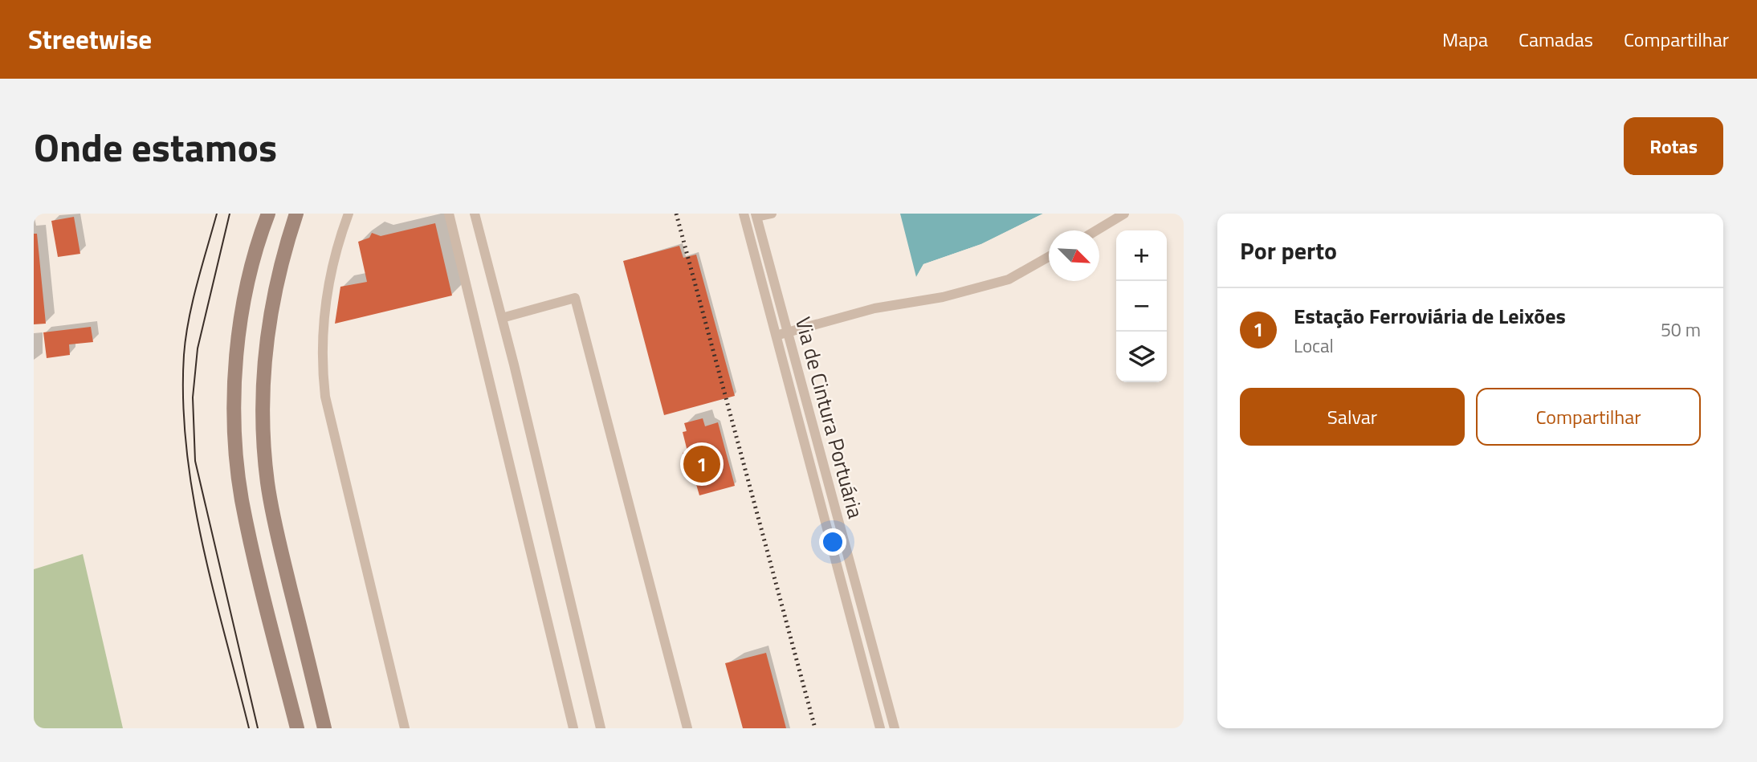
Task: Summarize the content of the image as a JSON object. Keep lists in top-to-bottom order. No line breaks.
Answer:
{"streets":{"lane":["Via de Cintura Portuária"]},"north":"bottom right","page":{"header":"Streetwise","nav":["Mapa","Camadas","Compartilhar"],"title":"Onde estamos","buttons":["Rotas",["Salvar","Compartilhar"]],"heading":"Por perto","map_buttons":["+","−"],"list":[{"mark":"1","name":"Estação Ferroviária de Leixões","note":"Local","value":"50 m"}],"pins":"1"}}
